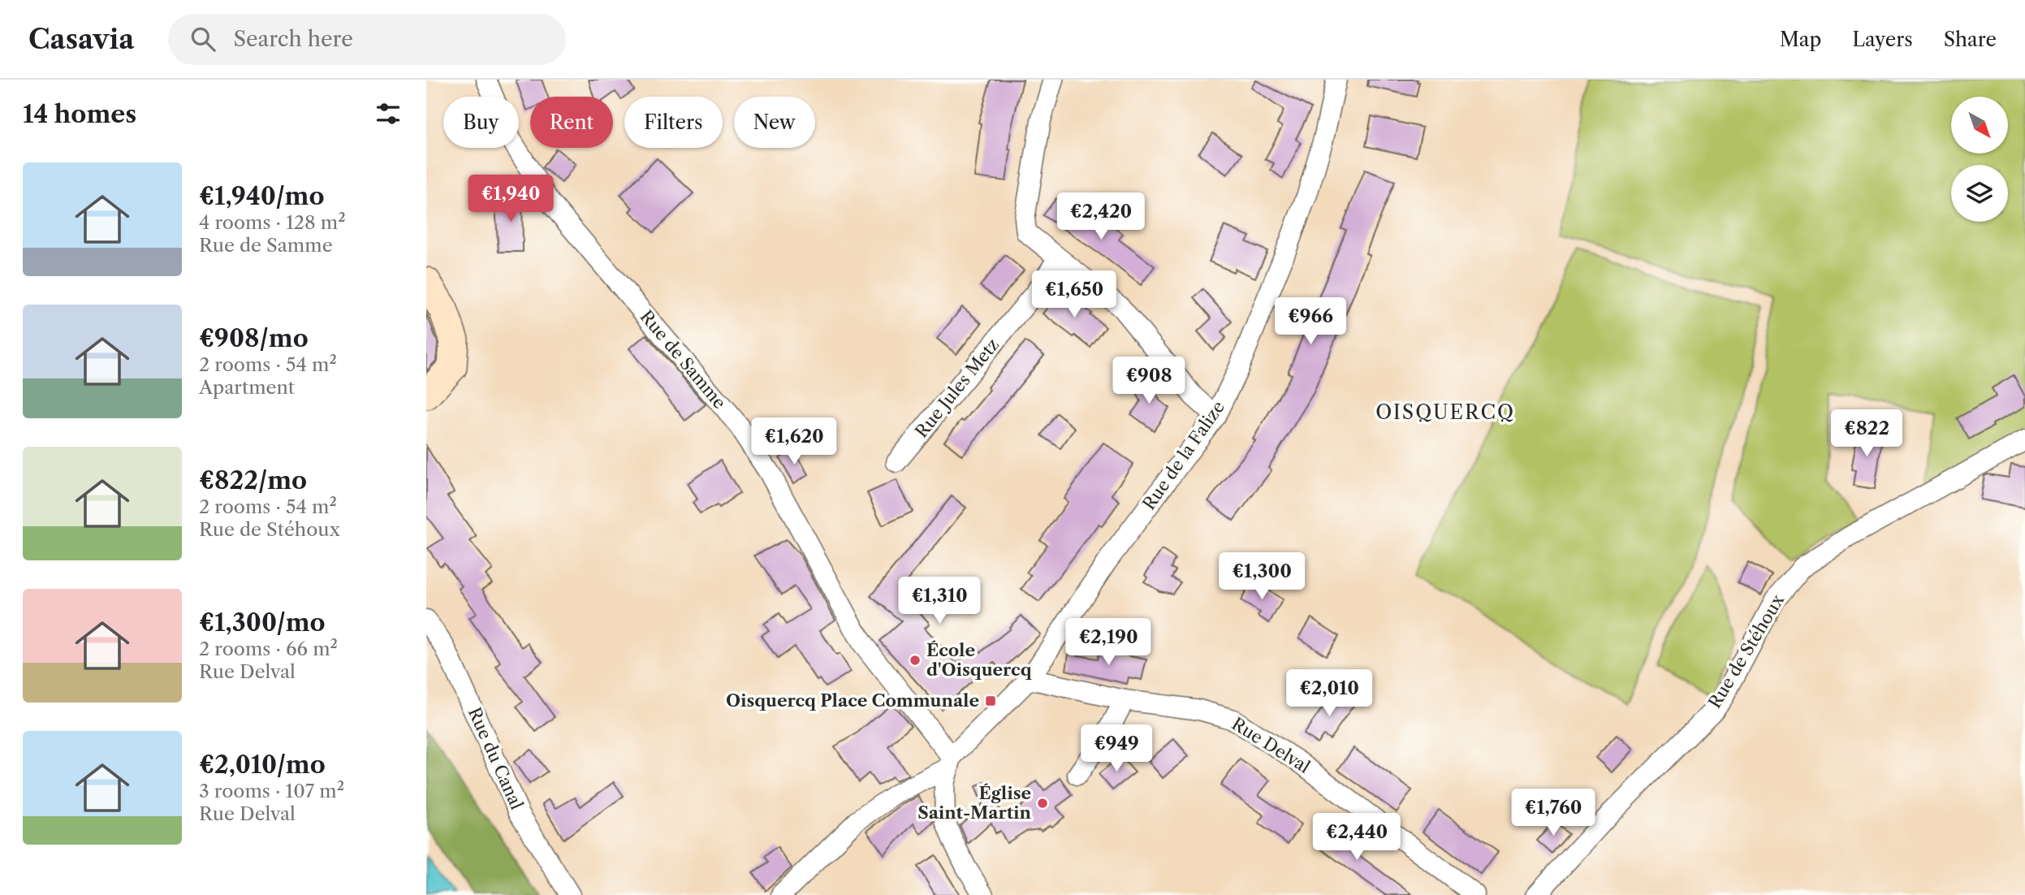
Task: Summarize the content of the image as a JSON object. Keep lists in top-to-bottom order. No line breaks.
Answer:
{"streets":{"street":["Rue de Samme","Rue Jules Metz","Rue de la Falize","Rue de Stéhoux","Rue Delval","Rue du Canal"]},"crossings":[["Rue de Samme","Rue de la Falize"],["Rue de la Falize","Rue Delval"]],"districts":["OISQUERCQ"],"places":{"other":["École d'Oisquercq","Église Saint-Martin"],"transit":["Oisquercq Place Communale"]},"north":"bottom right","page":{"header":"Casavia","search":"Search here","nav":["Map","Layers","Share"],"heading":"14 homes","chip":["Buy","Rent","Filters","New"],"list":[{"name":"€1,940/mo","note":"4 rooms · 128 m² · Rue de Samme"},{"name":"€908/mo","note":"2 rooms · 54 m² · Apartment"},{"name":"€822/mo","note":"2 rooms · 54 m² · Rue de Stéhoux"},{"name":"€1,300/mo","note":"2 rooms · 66 m² · Rue Delval"},{"name":"€2,010/mo","note":"3 rooms · 107 m² · Rue Delval"}],"price":["€1,940","€2,420","€1,650","€966","€908","€822","€1,620","€1,300","€1,310","€2,190","€2,010","€949","€1,760","€2,440"]}}
